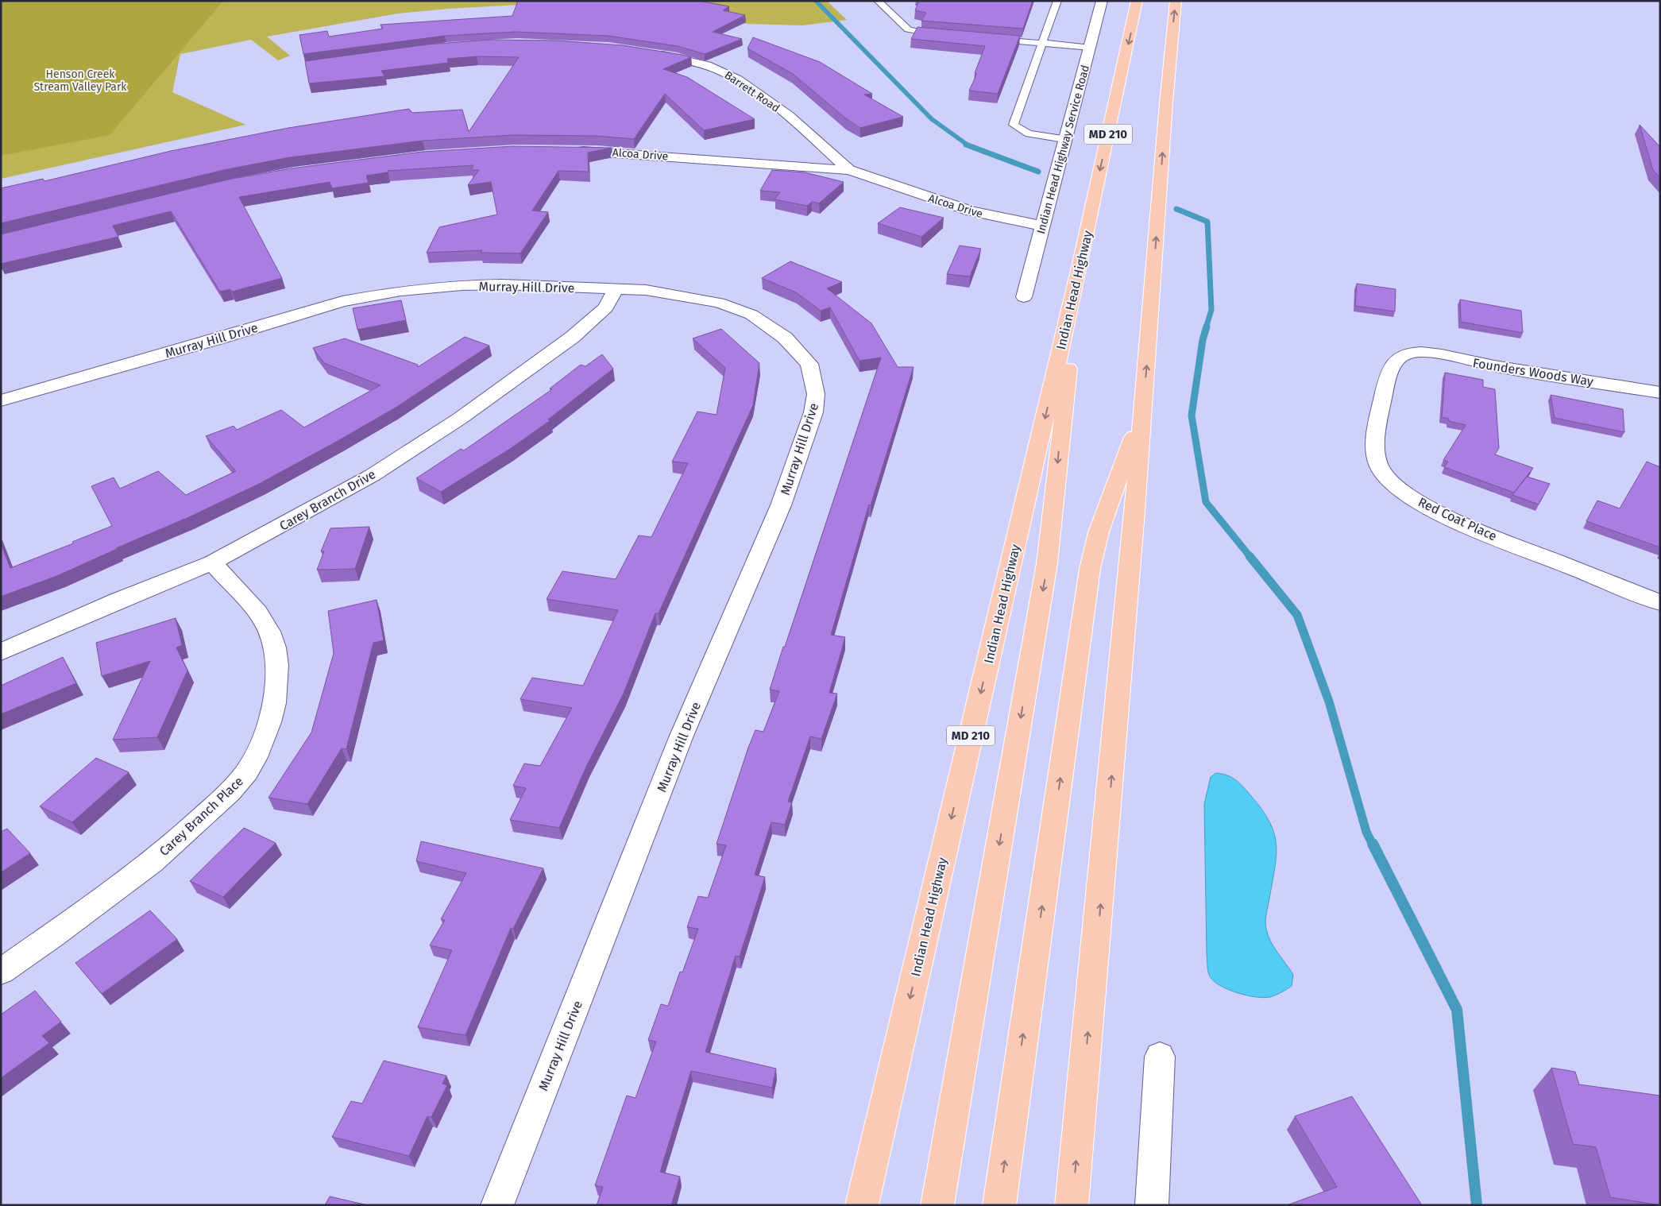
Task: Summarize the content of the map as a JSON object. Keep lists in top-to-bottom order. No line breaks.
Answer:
{"streets":{"highway":["MD 210","Indian Head Highway"],"street":["Barrett Road","Indian Head Highway Service Road","Alcoa Drive","Murray Hill Drive","Founders Woods Way","Carey Branch Drive","Red Coat Place","Carey Branch Place"]},"crossings":[["Barrett Road","Alcoa Drive"],["Indian Head Highway Service Road","Alcoa Drive"],["Murray Hill Drive","Carey Branch Drive"],["Founders Woods Way","Red Coat Place"],["Carey Branch Drive","Carey Branch Place"]],"parks":["Henson Creek Stream Valley Park"]}
